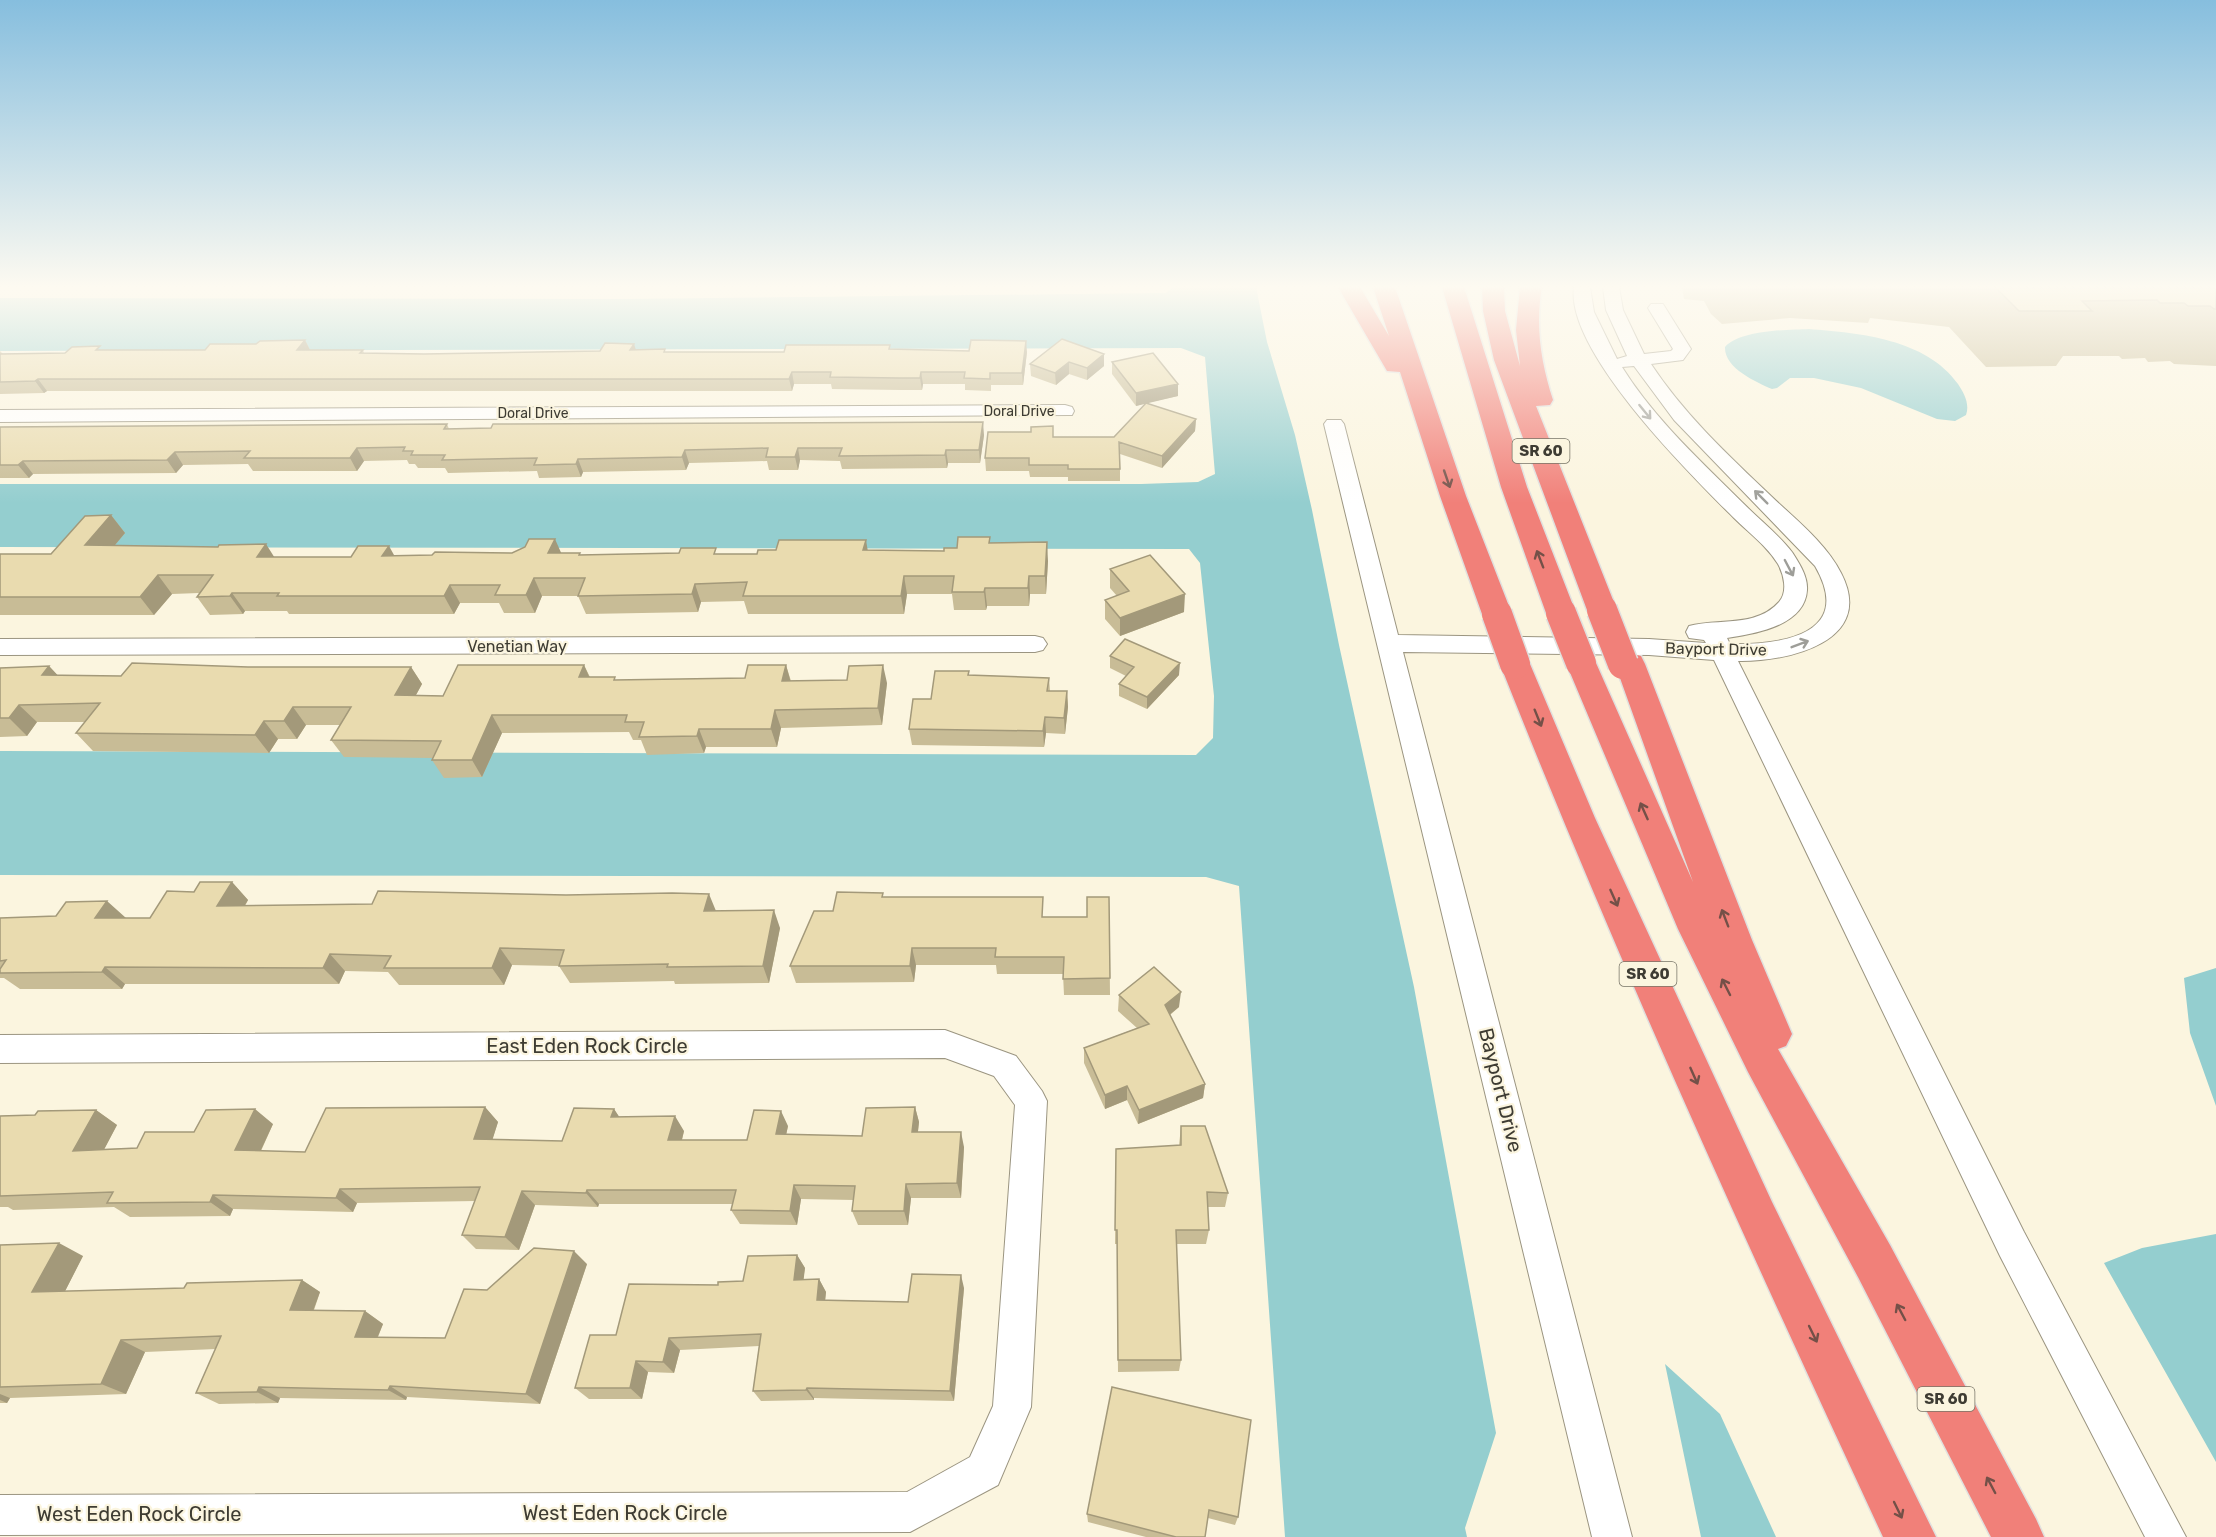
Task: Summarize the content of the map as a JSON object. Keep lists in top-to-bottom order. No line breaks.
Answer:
{"streets":{"highway":["SR 60"],"street":["Doral Drive","Venetian Way","Bayport Drive","East Eden Rock Circle","West Eden Rock Circle"]},"crossings":[["East Eden Rock Circle","West Eden Rock Circle"]]}
